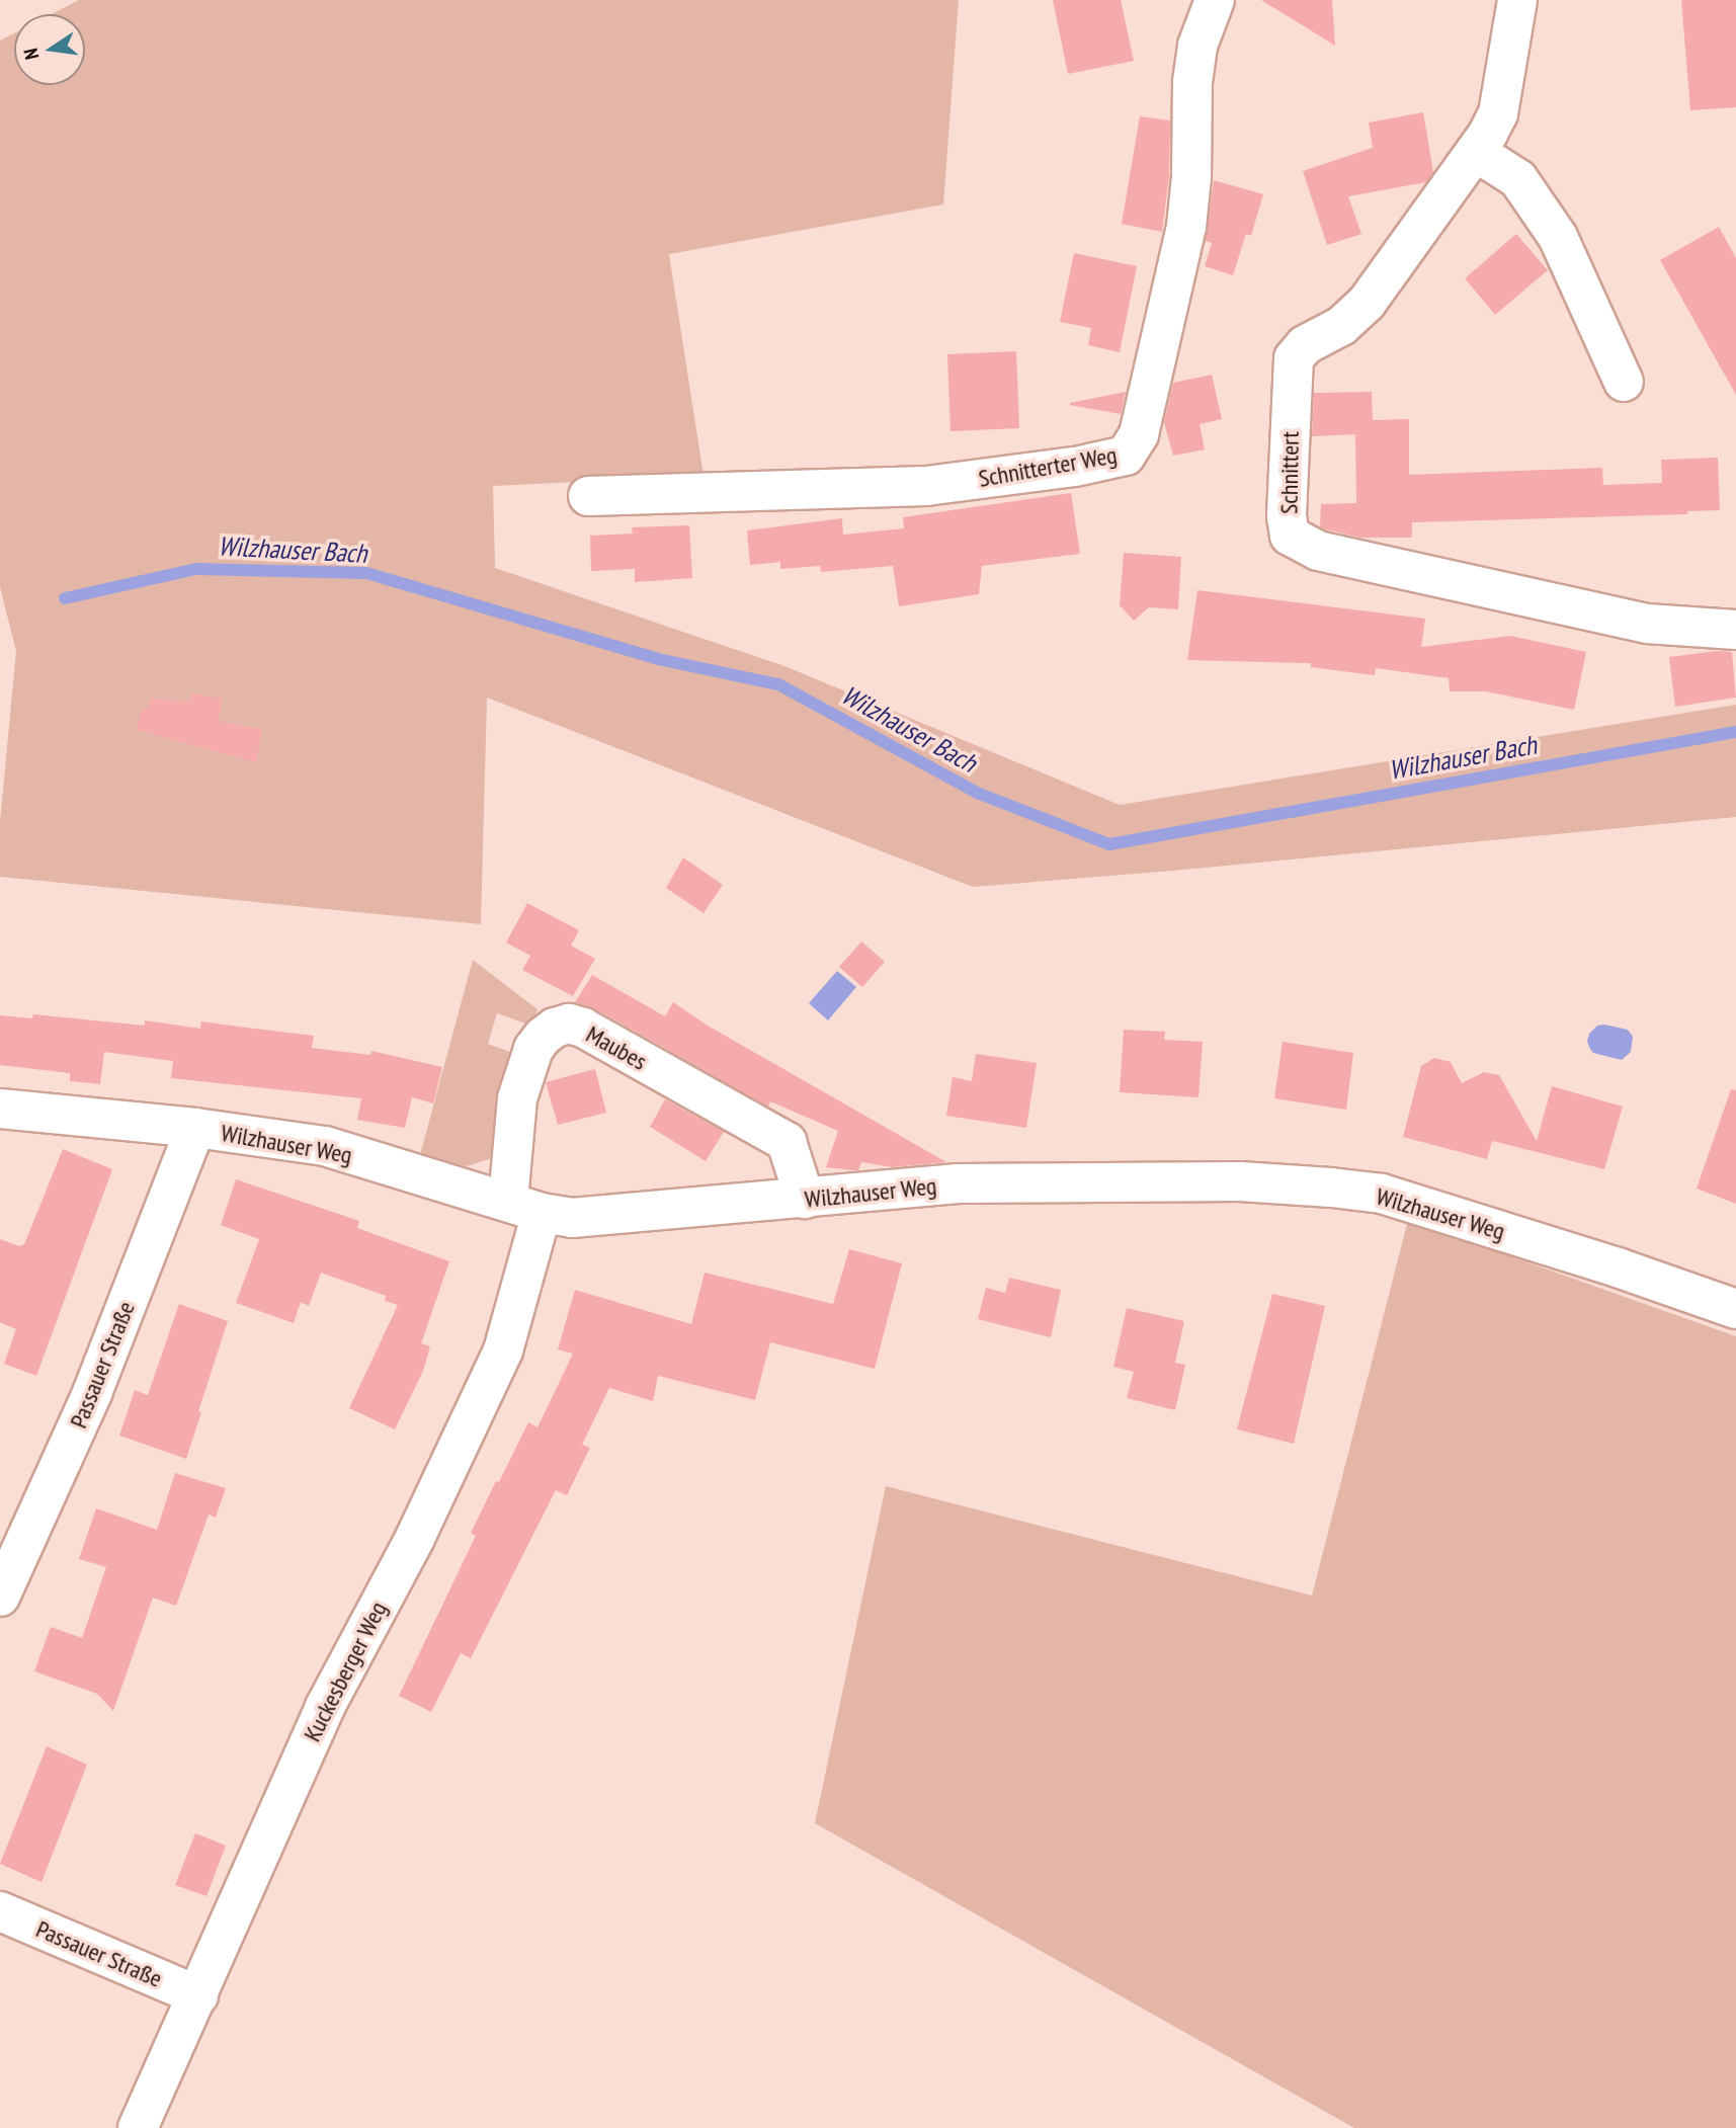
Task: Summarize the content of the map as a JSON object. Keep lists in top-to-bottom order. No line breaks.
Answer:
{"streets":{"street":["Schnitterter Weg","Schnittert","Maubes","Wilzhauser Weg","Passauer Straße","Kuckesberger Weg"]},"crossings":[["Maubes","Wilzhauser Weg"],["Maubes","Kuckesberger Weg"],["Wilzhauser Weg","Passauer Straße"],["Wilzhauser Weg","Kuckesberger Weg"],["Passauer Straße","Kuckesberger Weg"]],"water":["Wilzhauser Bach"],"north":"left"}
